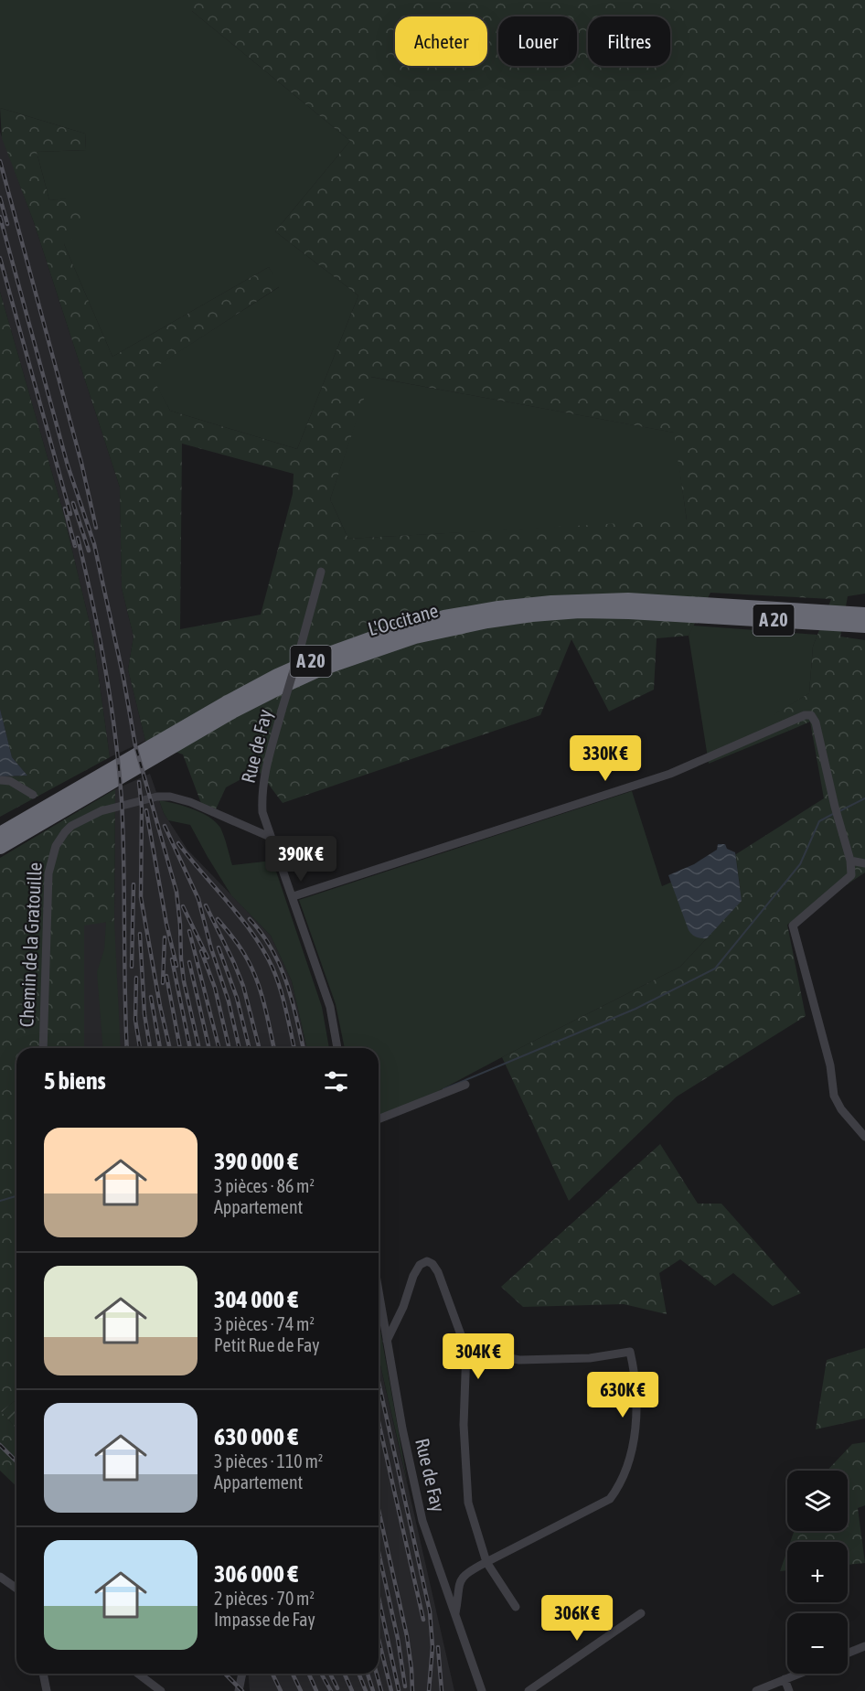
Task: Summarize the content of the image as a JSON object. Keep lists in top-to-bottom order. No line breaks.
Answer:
{"streets":{"highway":["L'Occitane","A 20"],"street":["Rue de Fay","Chemin de la Gratouille"]},"crossings":[["Rue de Fay","Chemin de la Gratouille"]],"page":{"chip":["Acheter","Louer","Filtres"],"price":["330K €","390K €","304K €","630K €","306K €"],"heading":"5 biens","list":[{"name":"390 000 €","note":"3 pièces · 86 m² · Appartement"},{"name":"304 000 €","note":"3 pièces · 74 m² · Petit Rue de Fay"},{"name":"630 000 €","note":"3 pièces · 110 m² · Appartement"},{"name":"306 000 €","note":"2 pièces · 70 m² · Impasse de Fay"}],"map_buttons":["+","−"]}}
